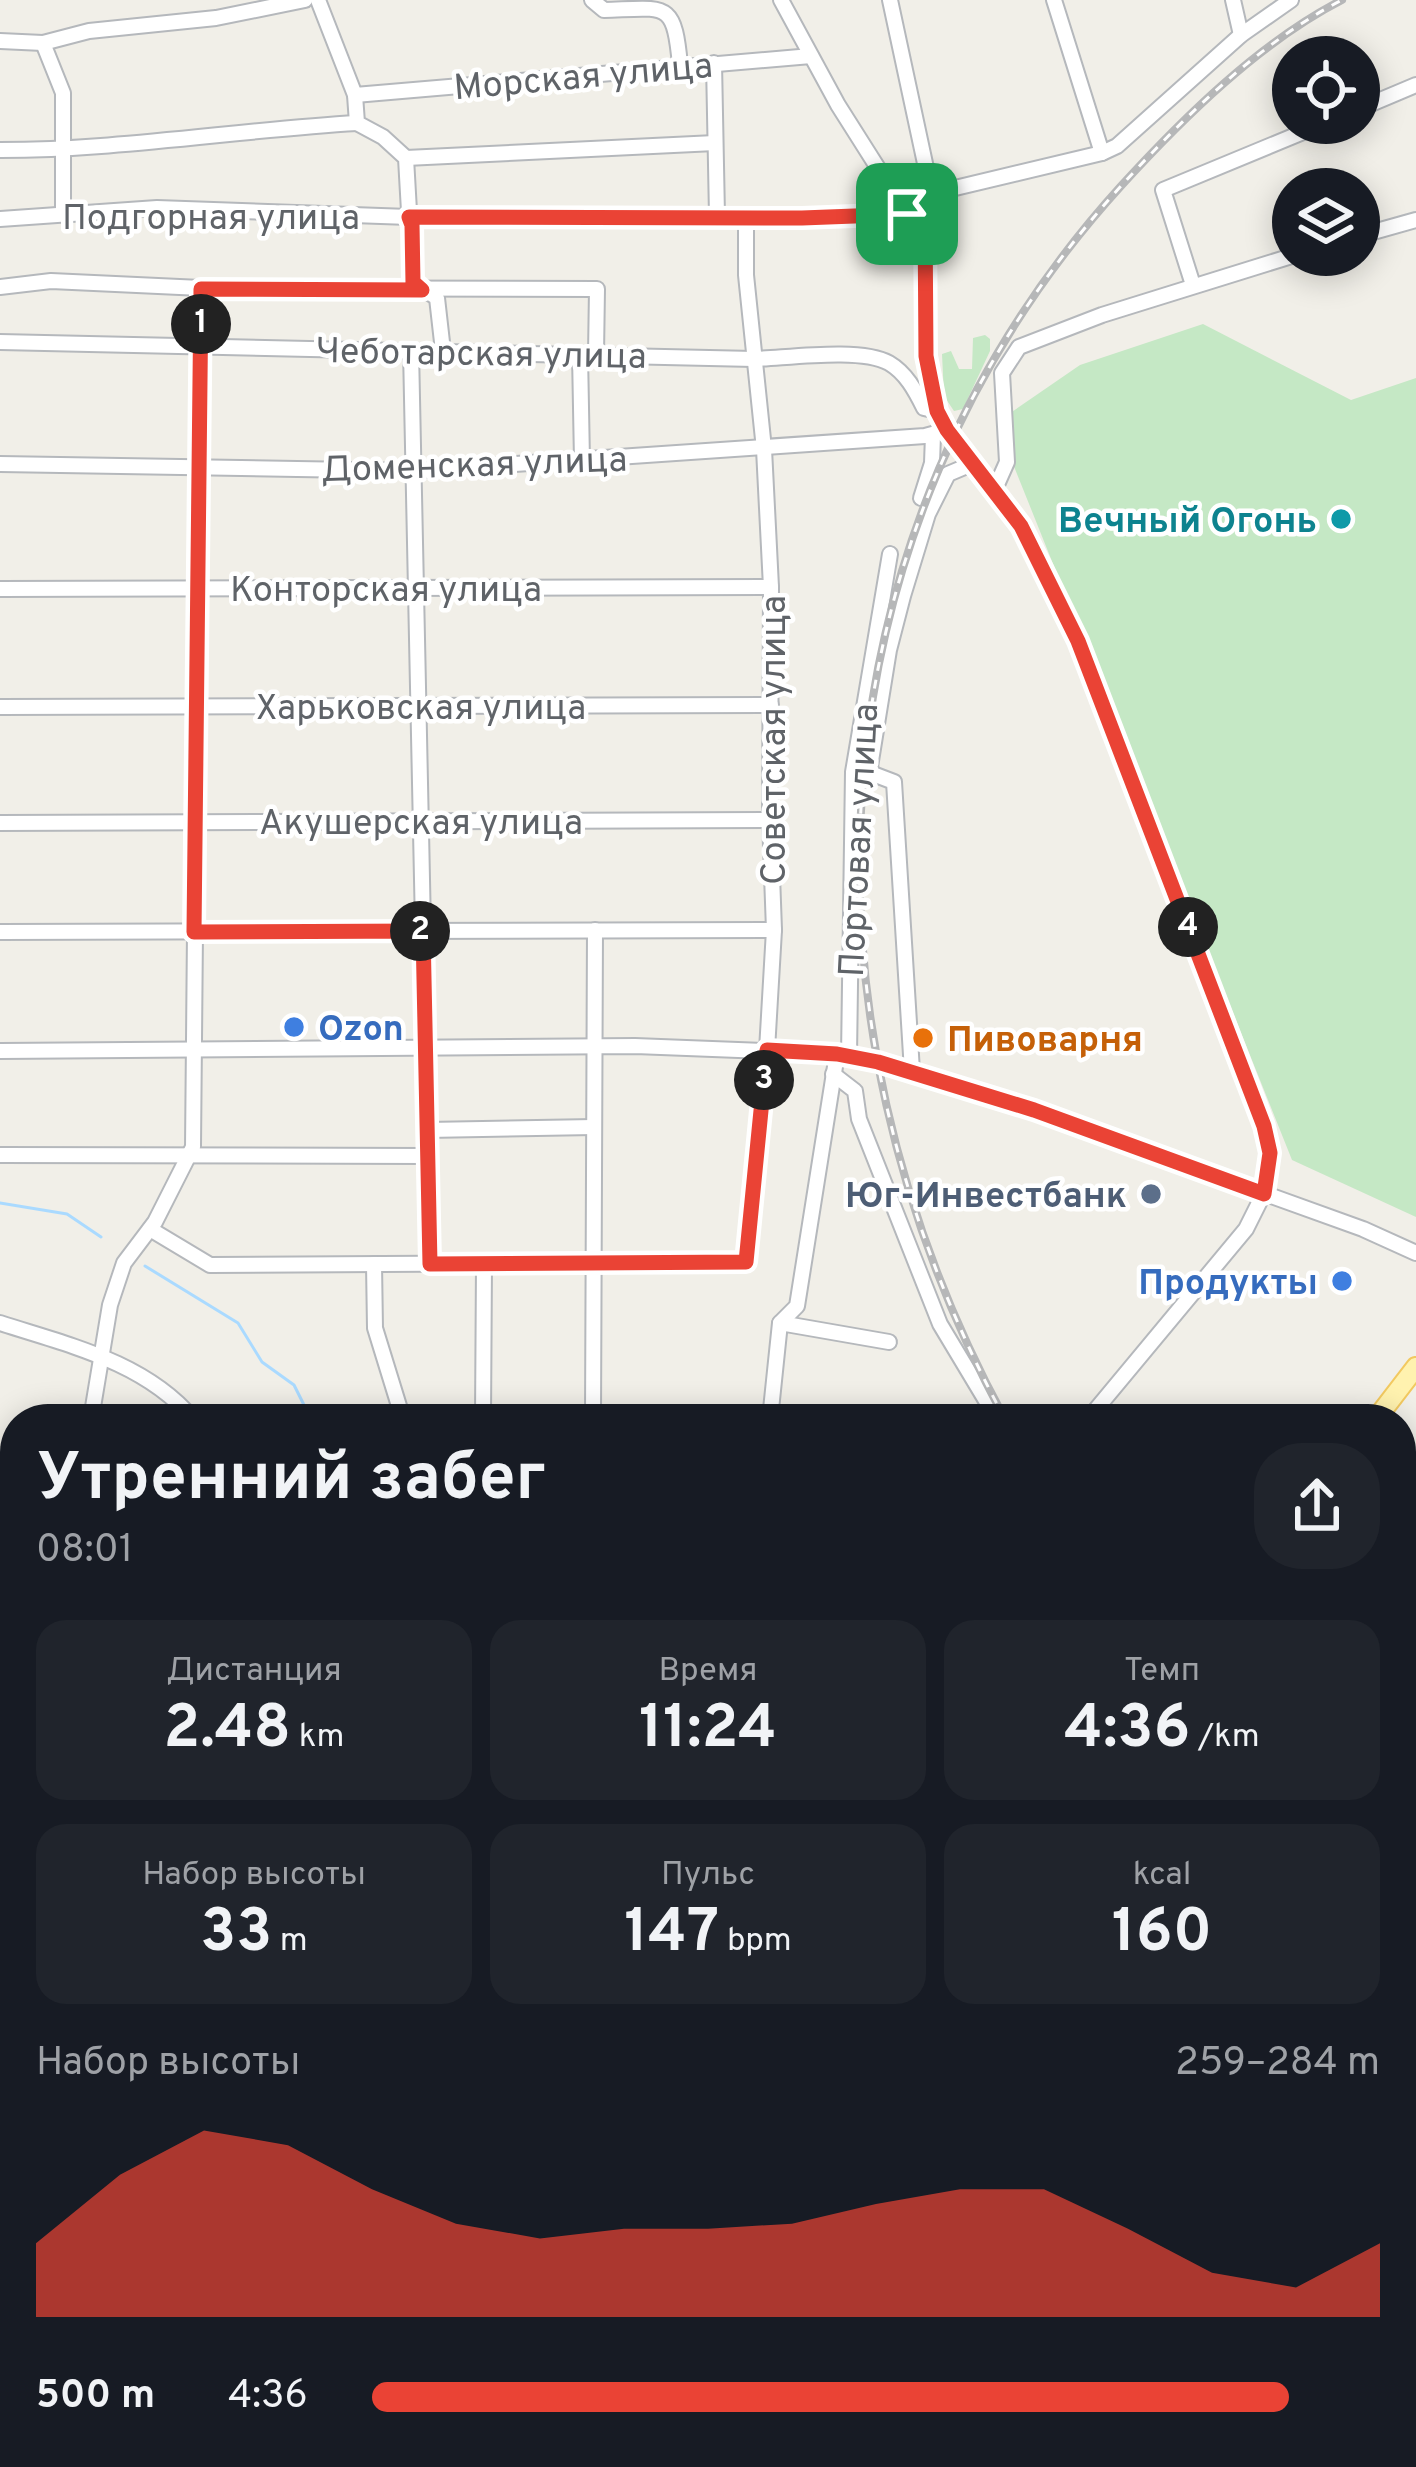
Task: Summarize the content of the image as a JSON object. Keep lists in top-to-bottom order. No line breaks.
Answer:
{"streets":{"street":["Морская улица","Подгорная улица","Чеботарская улица","Доменская улица","Конторская улица","Харьковская улица","Советская улица","Акушерская улица","Портовая улица"]},"crossings":[["Подгорная улица","Советская улица"],["Чеботарская улица","Советская улица"],["Доменская улица","Советская улица"],["Конторская улица","Советская улица"],["Харьковская улица","Советская улица"],["Советская улица","Акушерская улица"]],"places":["Вечный Огонь","Ozon","Пивоварня","Юг-Инвестбанк","Продукты"],"page":{"pins":["1","4","2","3"],"heading":["Утренний забег","08:01"],"stats":[["Дистанция","2.48 km"],["Время","11:24"],["Темп","4:36 /km"],["Набор высоты","33 m"],["Пульс","147 bpm"],["kcal","160"]],"chart":["Набор высоты","259–284 m"],"list":[{"name":"500 m","note":"4:36"}]}}
